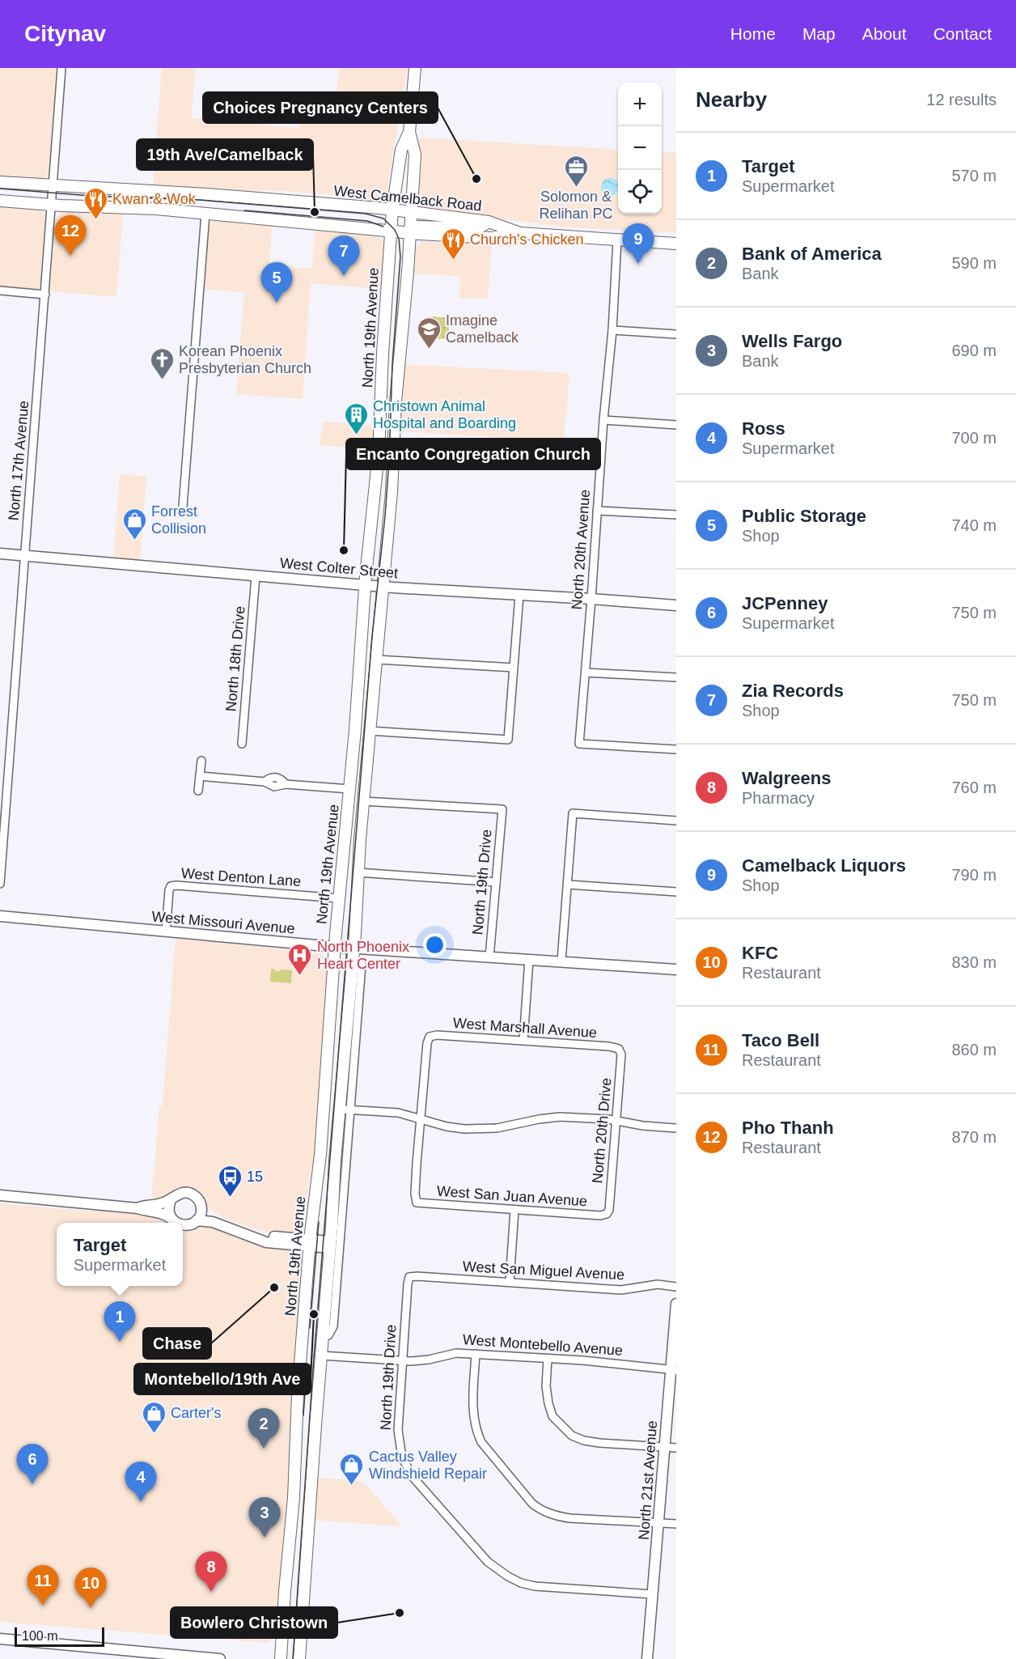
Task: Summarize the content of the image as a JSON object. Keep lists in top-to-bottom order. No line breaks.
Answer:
{"streets":{"main road":["West Camelback Road","North 19th Avenue"],"street":["North 17th Avenue","North 20th Avenue","West Colter Street","North 18th Drive","West Denton Lane","North 19th Drive","West Missouri Avenue","West Marshall Avenue","North 20th Drive","West San Juan Avenue","West San Miguel Avenue","West Montebello Avenue","North 21st Avenue"]},"crossings":[["West Camelback Road","North 19th Avenue"],["West Camelback Road","North 17th Avenue"],["West Camelback Road","North 20th Avenue"],["North 19th Avenue","West Colter Street"],["North 19th Avenue","West Denton Lane"],["North 19th Avenue","North 19th Drive"],["North 19th Avenue","West Missouri Avenue"],["North 19th Avenue","West Montebello Avenue"],["North 17th Avenue","West Colter Street"],["North 20th Avenue","West Colter Street"],["West Colter Street","North 18th Drive"],["West Denton Lane","West Missouri Avenue"],["North 19th Drive","West Missouri Avenue"],["North 19th Drive","West San Miguel Avenue"],["North 19th Drive","West Montebello Avenue"],["North 19th Drive","North 21st Avenue"],["West Marshall Avenue","North 20th Drive"],["West Marshall Avenue","West San Juan Avenue"],["North 20th Drive","West San Juan Avenue"],["West Montebello Avenue","North 21st Avenue"]],"places":{"other":["Choices Pregnancy Centers","19th Ave/Camelback","Encanto Congregation Church","Chase","Montebello/19th Ave","Bowlero Christown"],"office":["Solomon & Relihan PC"],"restaurant":["Kwan & Wok","Church's Chicken"],"school or university":["Imagine Camelback"],"church":["Korean Phoenix Presbyterian Church"],"building":["Christown Animal Hospital and Boarding"],"shop":["Forrest Collision","Carter's","Cactus Valley Windshield Repair"],"hospital":["North Phoenix Heart Center"],"bus stop":["15"]},"scale_bar":"100 m","page":{"header":"Citynav","nav":["Home","Map","About","Contact"],"heading":["Nearby","12 results"],"map_buttons":["+","−"],"list":[{"mark":"1","name":"Target","note":"Supermarket","value":"570 m"},{"mark":"2","name":"Bank of America","note":"Bank","value":"590 m"},{"mark":"3","name":"Wells Fargo","note":"Bank","value":"690 m"},{"mark":"4","name":"Ross","note":"Supermarket","value":"700 m"},{"mark":"5","name":"Public Storage","note":"Shop","value":"740 m"},{"mark":"6","name":"JCPenney","note":"Supermarket","value":"750 m"},{"mark":"7","name":"Zia Records","note":"Shop","value":"750 m"},{"mark":"8","name":"Walgreens","note":"Pharmacy","value":"760 m"},{"mark":"9","name":"Camelback Liquors","note":"Shop","value":"790 m"},{"mark":"10","name":"KFC","note":"Restaurant","value":"830 m"},{"mark":"11","name":"Taco Bell","note":"Restaurant","value":"860 m"},{"mark":"12","name":"Pho Thanh","note":"Restaurant","value":"870 m"}],"pins":["12","9","7","5","1","2","6","4","3","8","11","10"],"popup":["Target","Supermarket"],"scale":"100 m"}}
